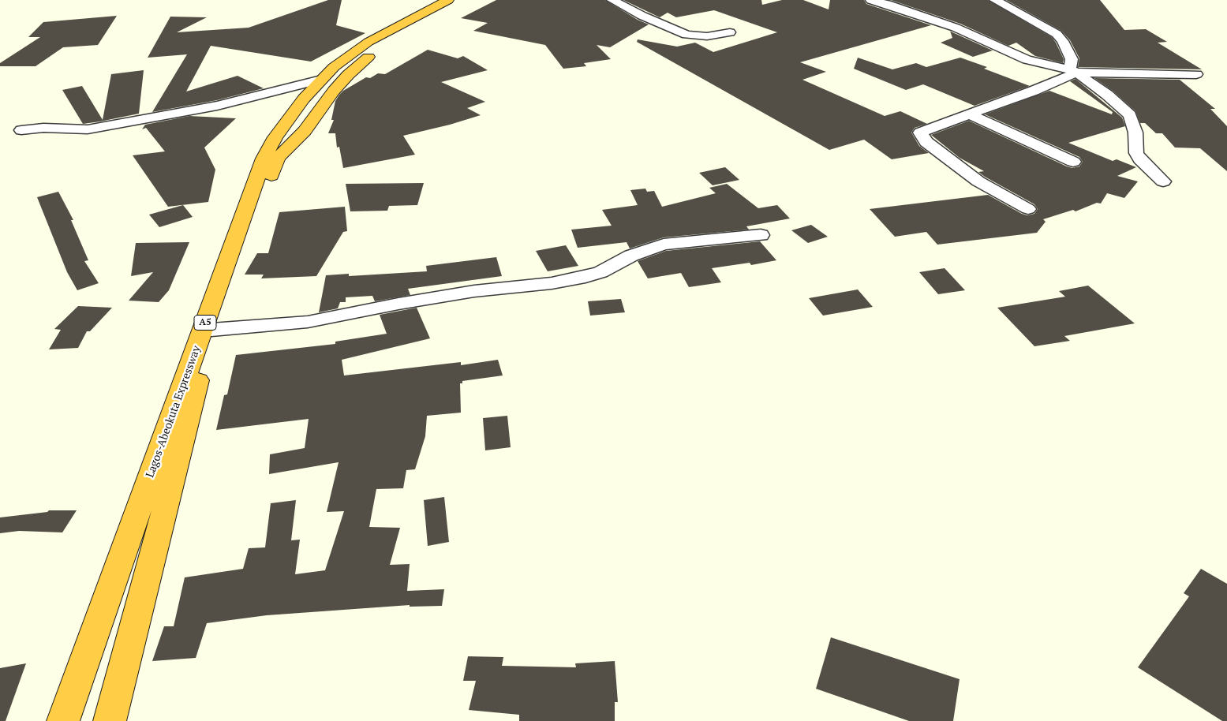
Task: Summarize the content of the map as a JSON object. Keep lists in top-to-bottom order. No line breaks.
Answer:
{"streets":{"highway":["A5","Lagos-Abeokuta Expressway"]}}
